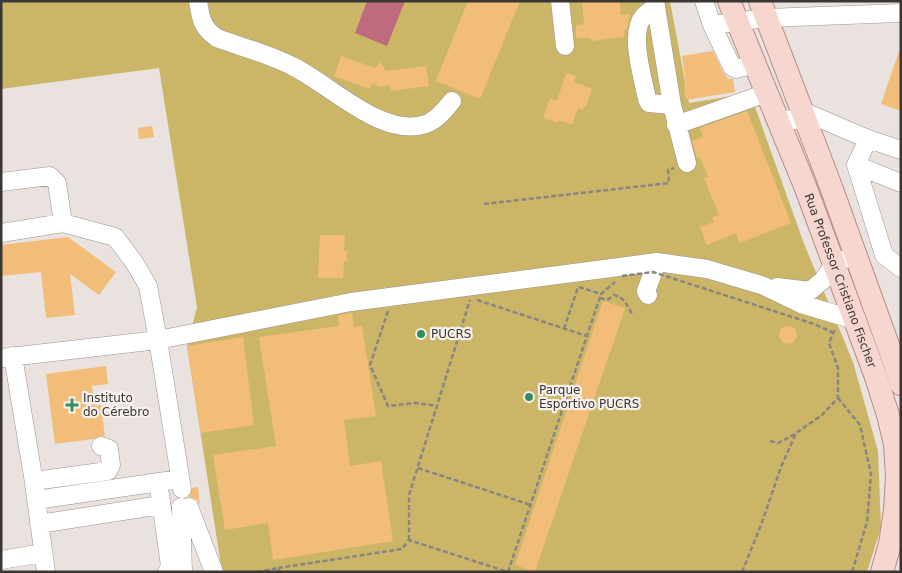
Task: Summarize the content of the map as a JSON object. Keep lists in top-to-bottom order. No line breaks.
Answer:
{"streets":{"main road":["Rua Professor Cristiano Fischer"]},"places":{"other":["PUCRS","Parque Esportivo PUCRS"],"health":["Instituto do Cérebro"]}}
